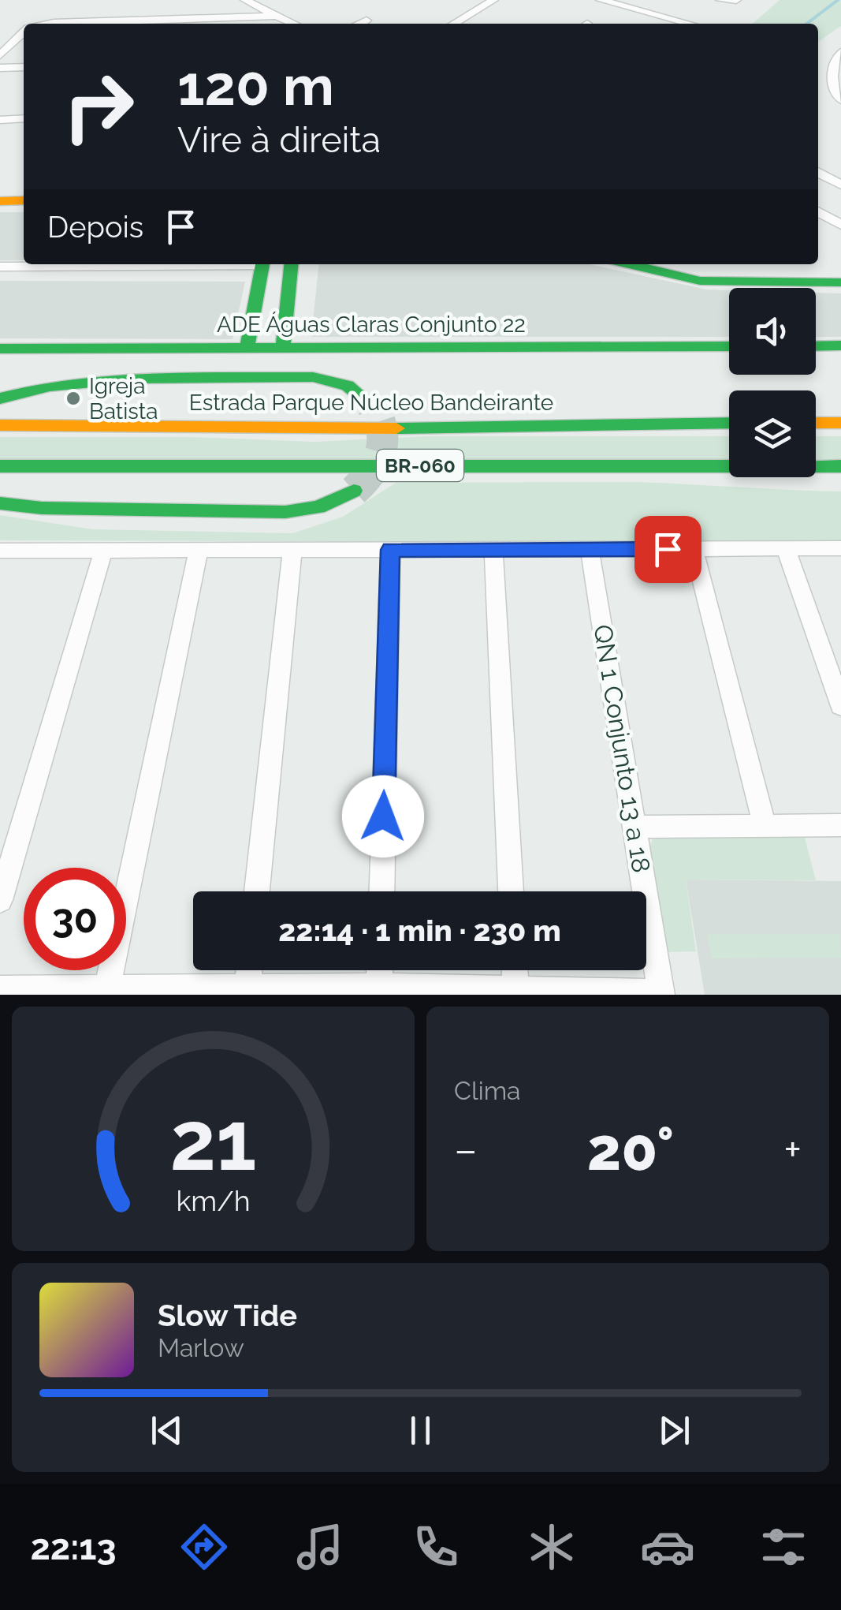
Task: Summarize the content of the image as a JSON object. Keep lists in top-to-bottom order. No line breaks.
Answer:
{"streets":{"main road":["ADE Águas Claras Conjunto 22","Estrada Parque Núcleo Bandeirante","BR-060"],"street":["QN 1 Conjunto 13 a 18"]},"places":["Igreja Batista"],"page":{"turn":["120 m","Vire à direita"],"then":"Depois","limit":"30","trip":"22:14 · 1 min · 230 m","tile":"Clima","heat":["−","20°","+"],"song":["Slow Tide","Marlow"],"tabs":"22:13","gauge":["21","km/h"]}}
